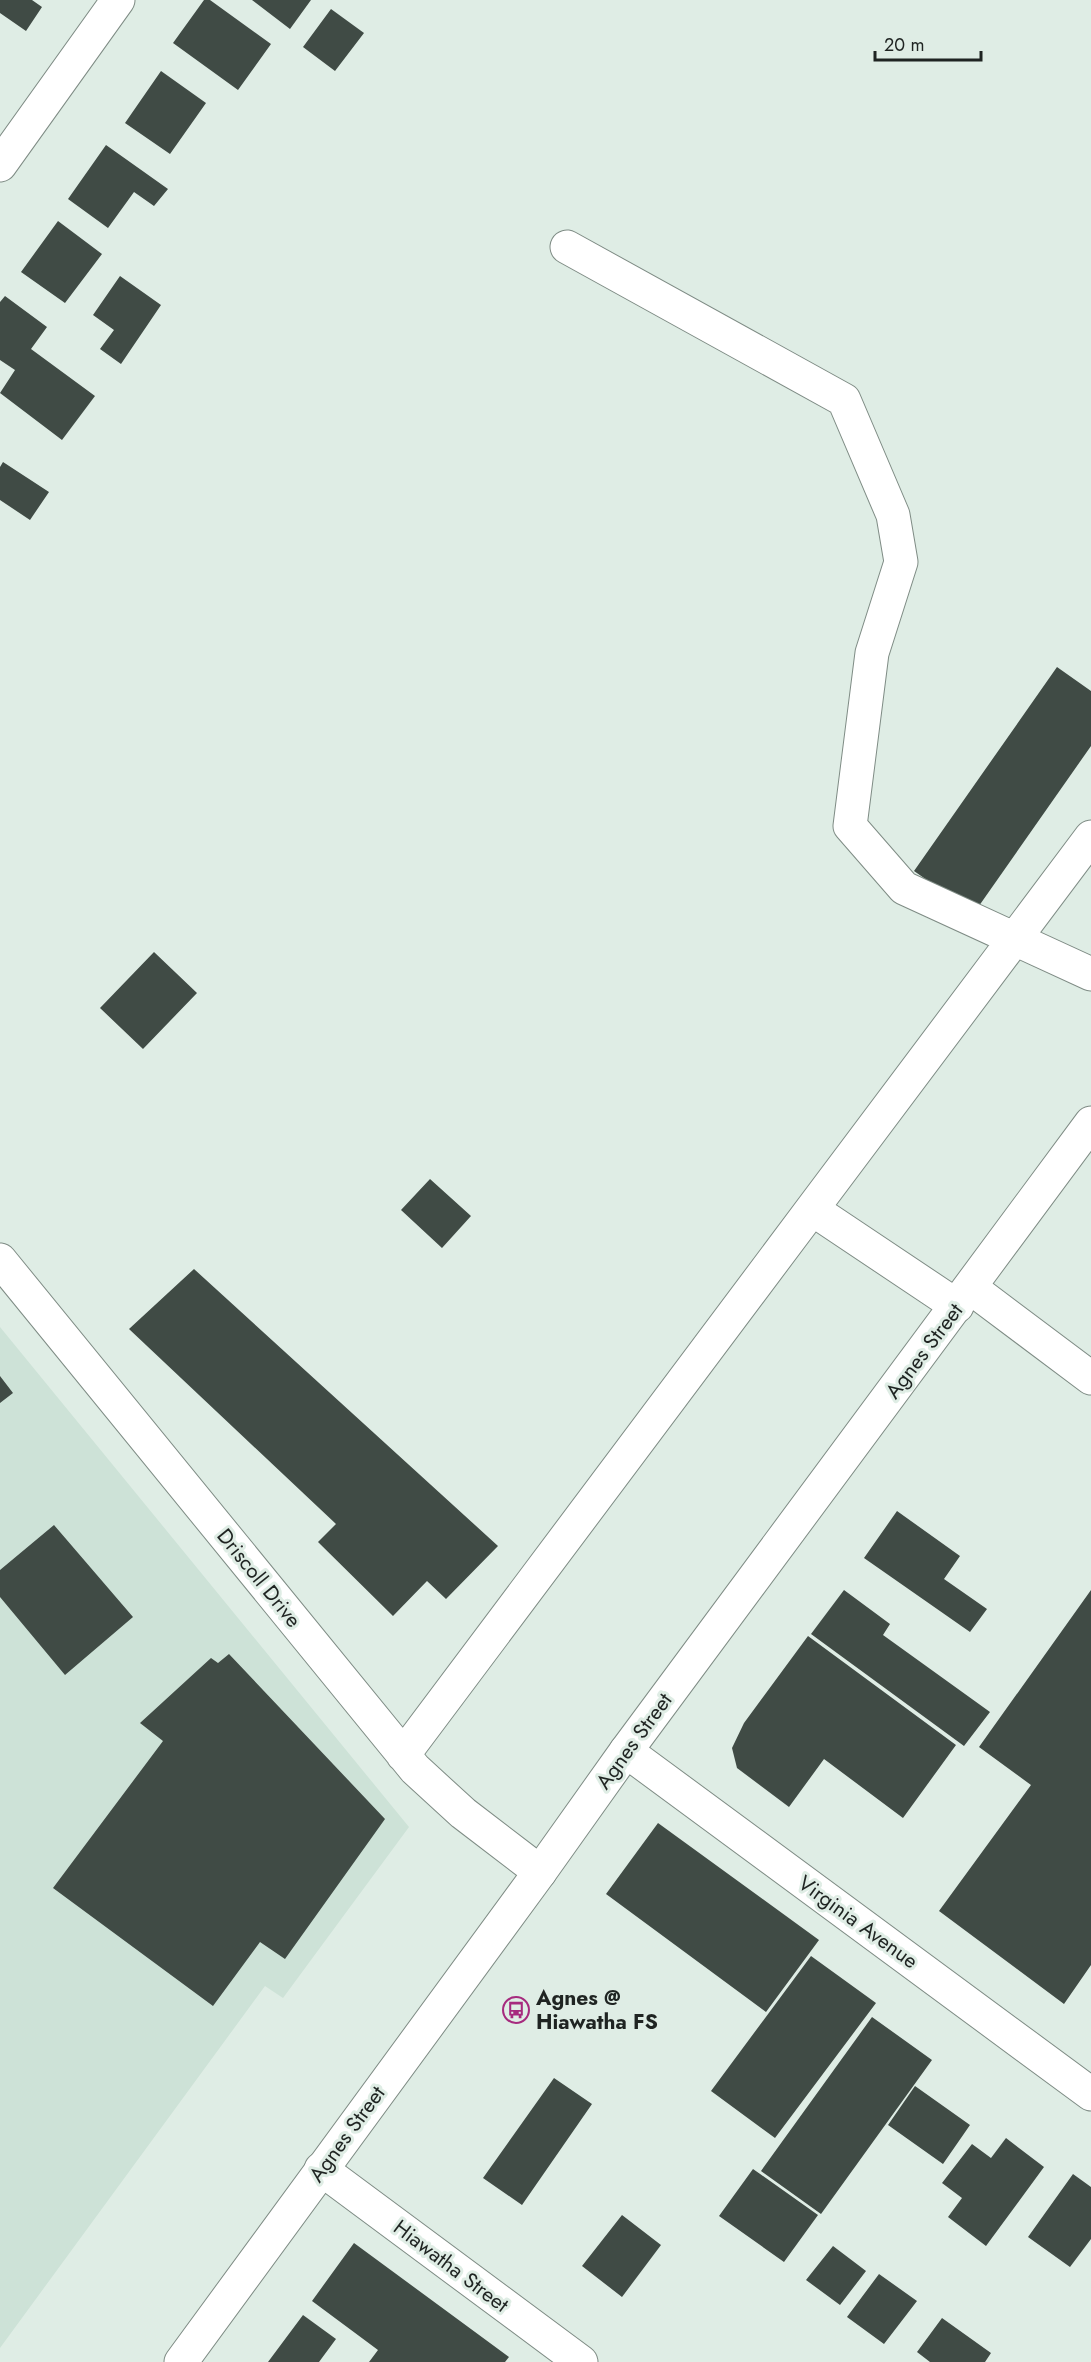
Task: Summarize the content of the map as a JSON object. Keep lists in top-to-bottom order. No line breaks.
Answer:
{"streets":{"street":["Agnes Street","Driscoll Drive","Virginia Avenue","Hiawatha Street"]},"crossings":[["Agnes Street","Driscoll Drive"],["Agnes Street","Virginia Avenue"],["Agnes Street","Hiawatha Street"]],"places":{"bus stop":["Agnes @ Hiawatha FS"]},"scale_bar":"20 m"}
